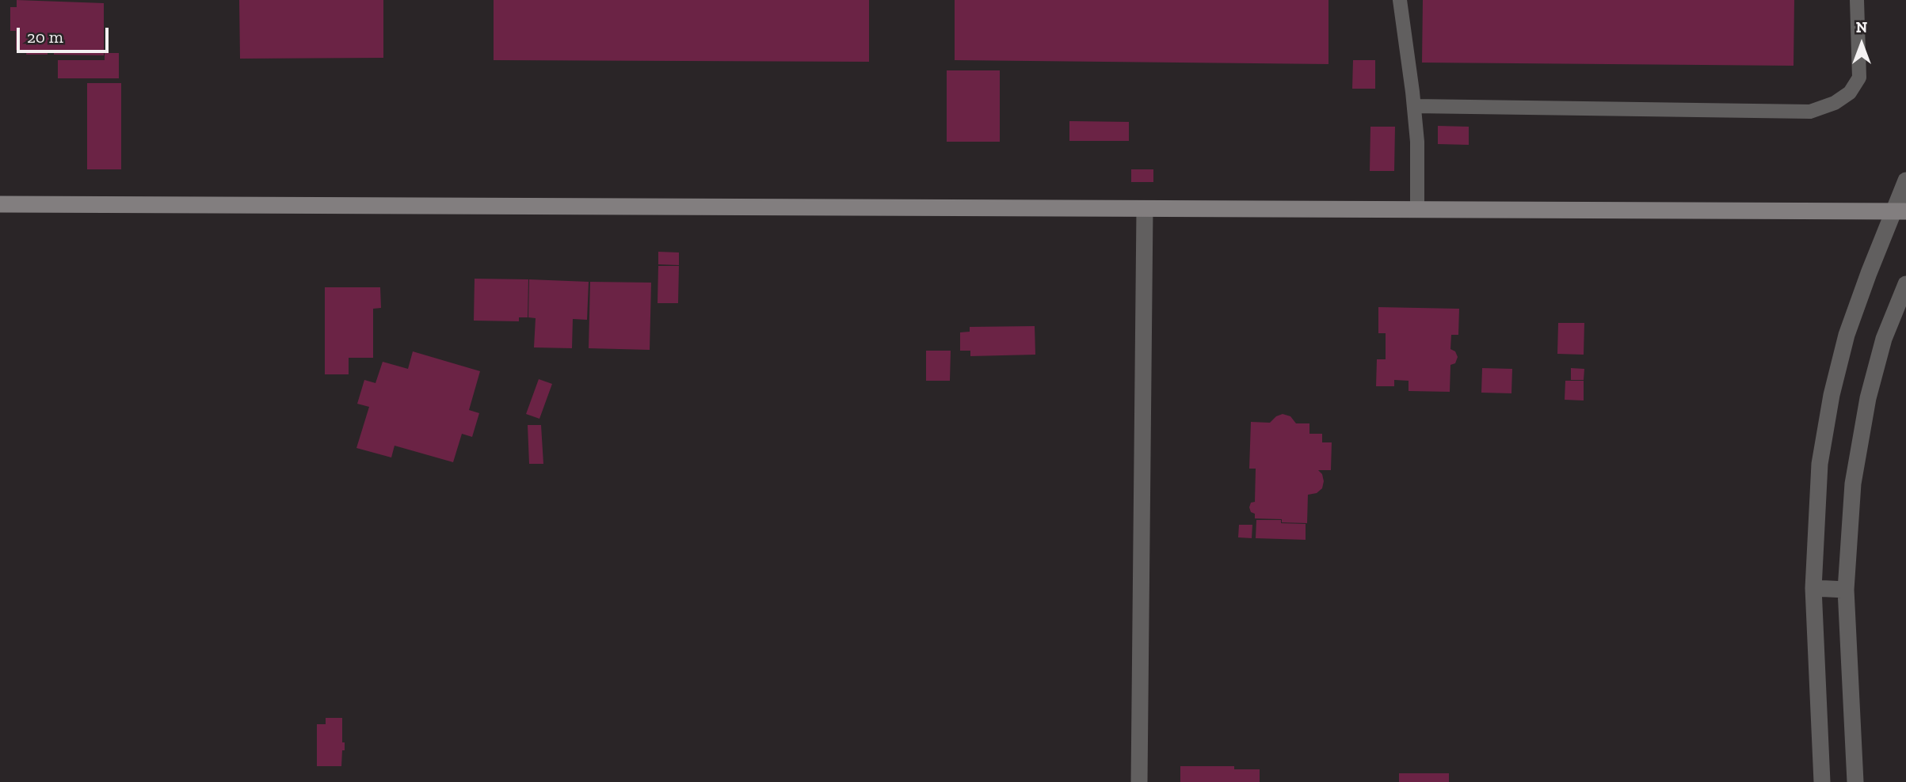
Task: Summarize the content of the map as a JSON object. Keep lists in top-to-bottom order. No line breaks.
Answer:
{"scale_bar":"20 m","north":"top"}
